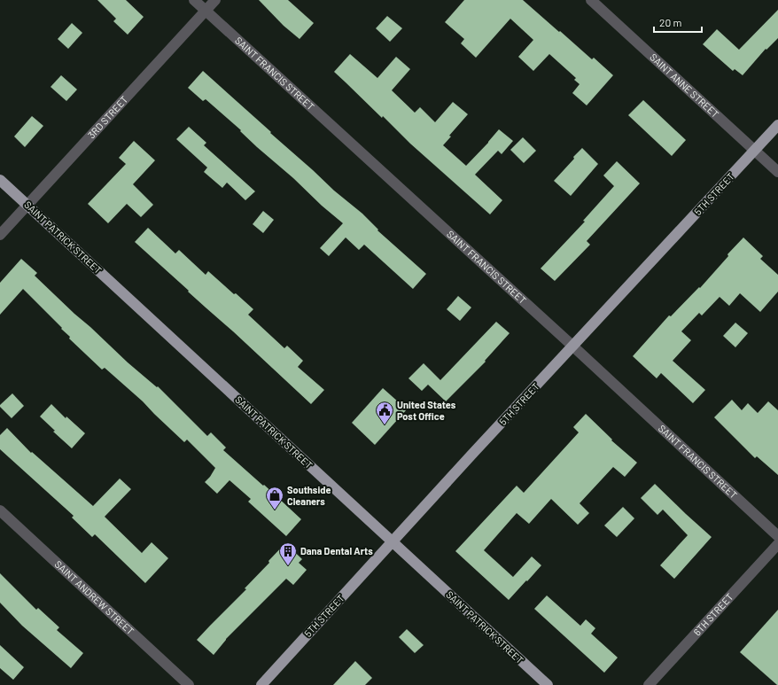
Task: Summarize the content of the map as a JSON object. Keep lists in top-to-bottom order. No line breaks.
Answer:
{"streets":{"main road":["5TH STREET","SAINT PATRICK STREET"],"street":["SAINT FRANCIS STREET","SAINT ANNE STREET","3RD STREET","SAINT ANDREW STREET","6TH STREET"]},"crossings":[["SAINT FRANCIS STREET","3RD STREET"],["SAINT FRANCIS STREET","5TH STREET"],["SAINT ANNE STREET","5TH STREET"],["3RD STREET","SAINT PATRICK STREET"],["5TH STREET","SAINT PATRICK STREET"]],"places":{"public building":["United States Post Office"],"shop":["Southside Cleaners"],"building":["Dana Dental Arts"]},"scale_bar":"20 m"}
